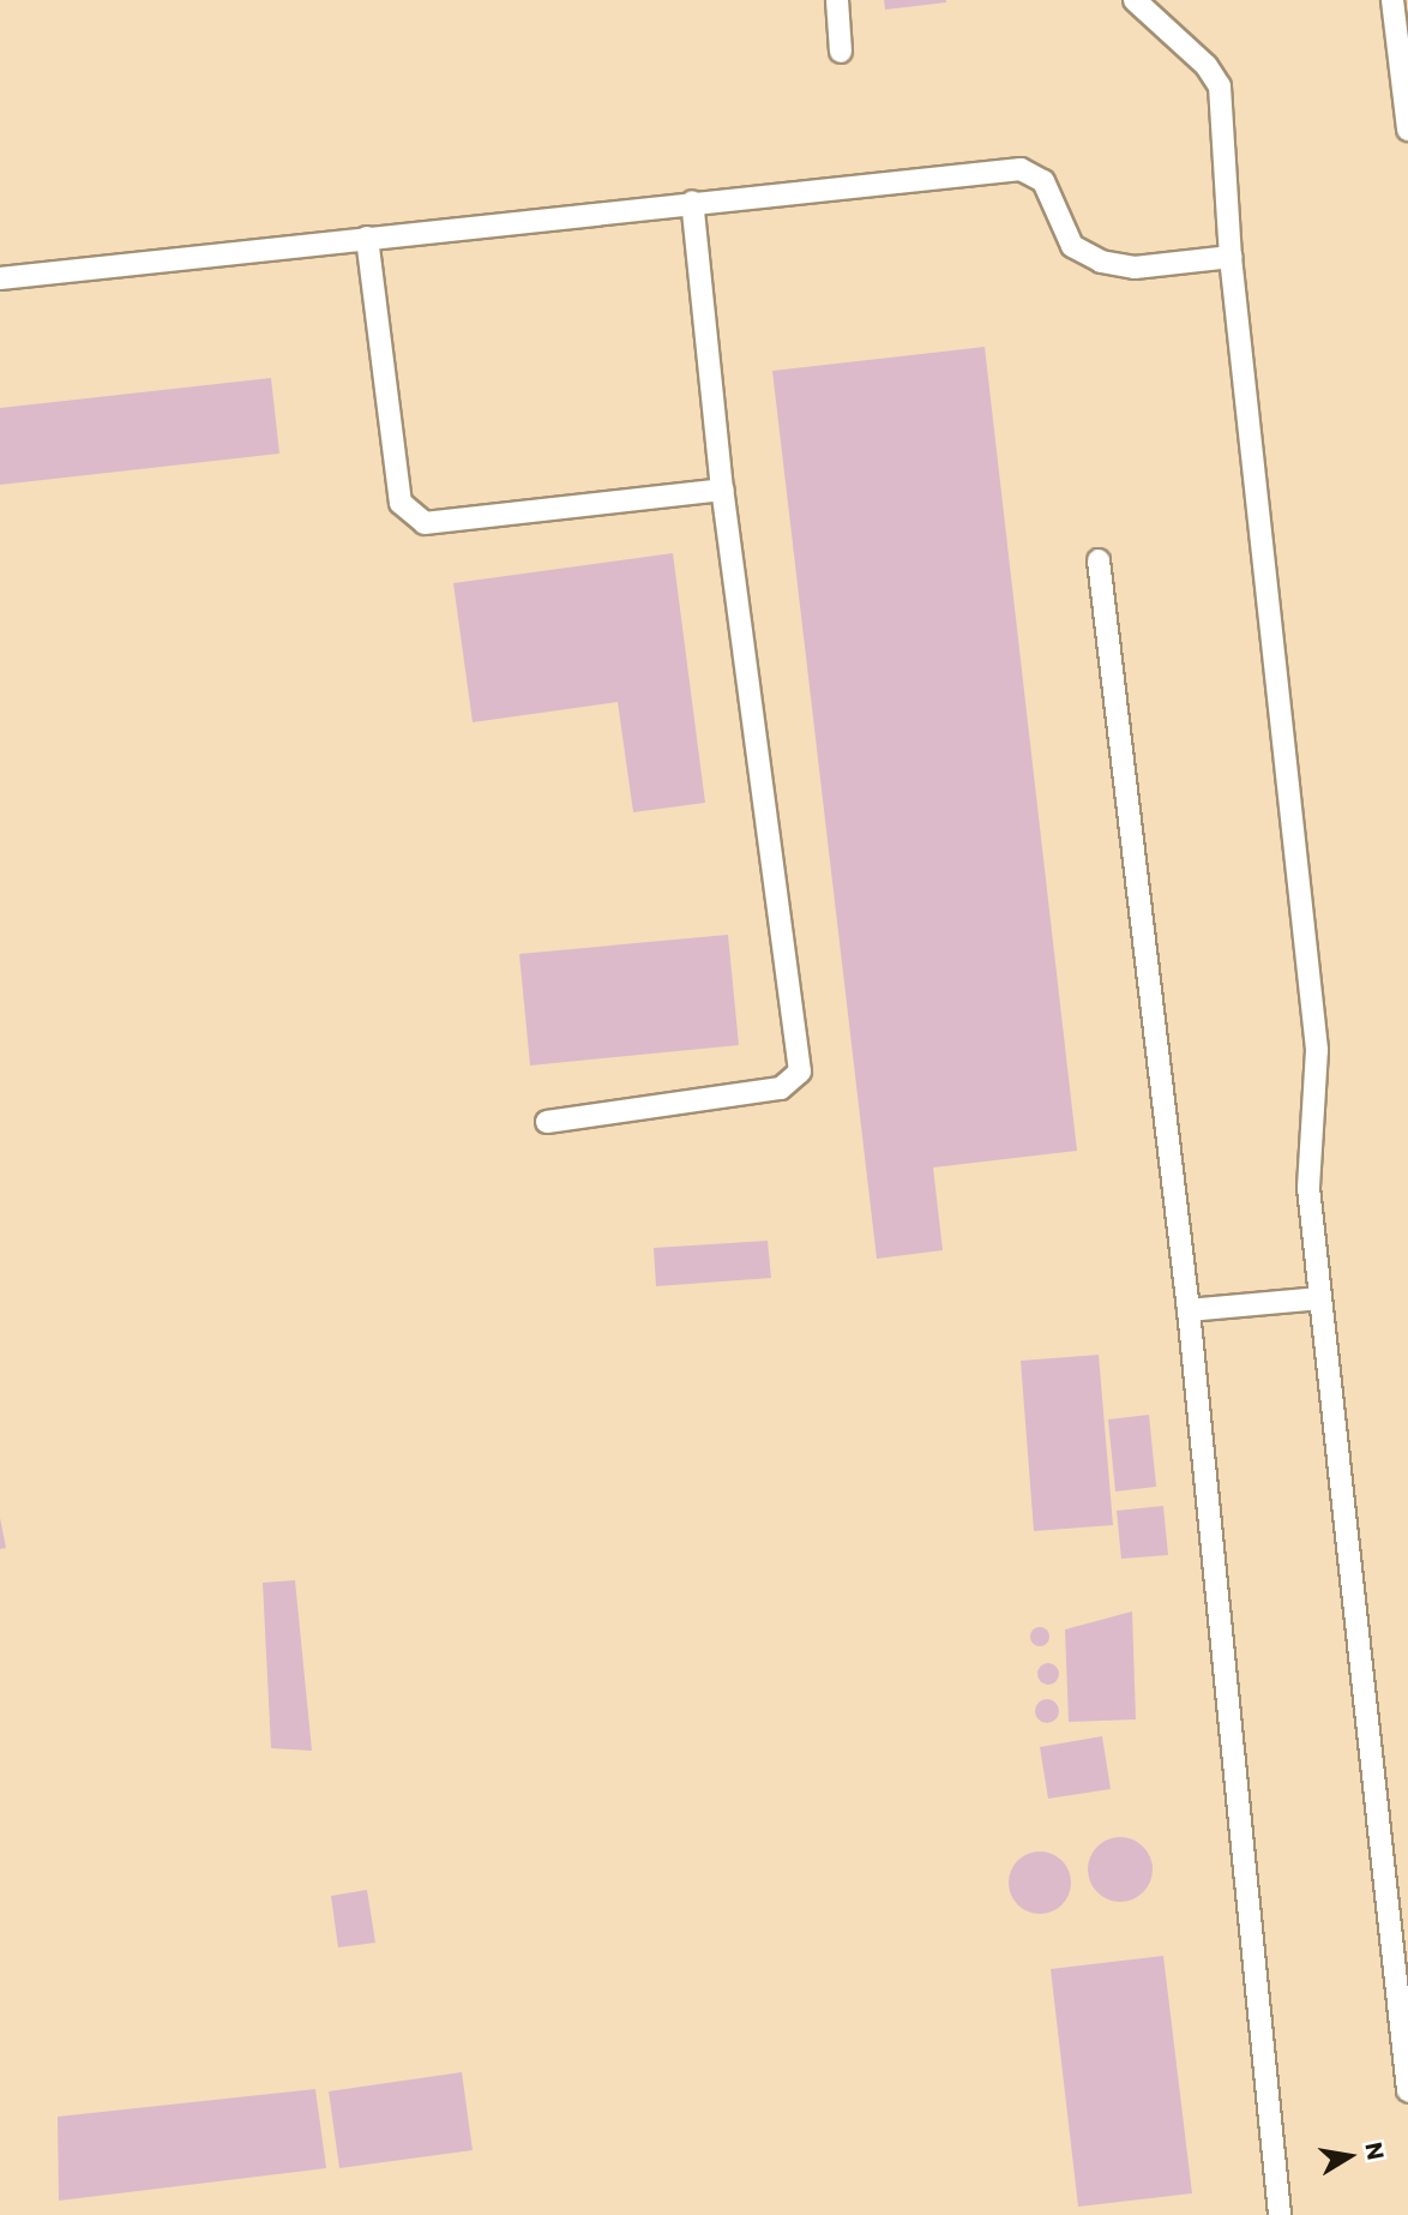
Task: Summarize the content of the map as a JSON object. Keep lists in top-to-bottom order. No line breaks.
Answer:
{"north":"right"}
